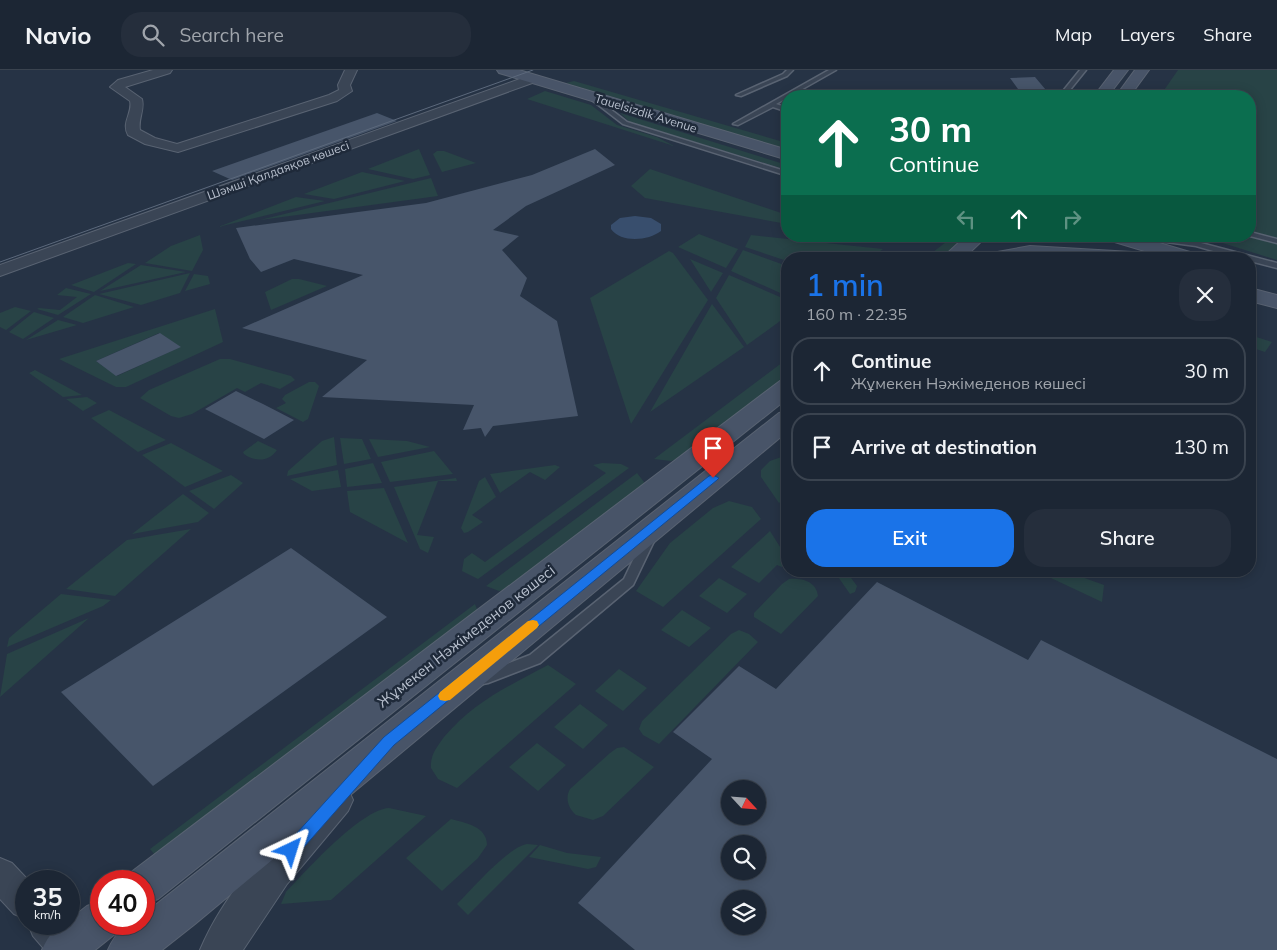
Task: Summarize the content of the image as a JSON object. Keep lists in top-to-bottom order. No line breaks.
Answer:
{"streets":{"main road":["Tauelsizdik Avenue","Шәмші Қалдаяқов көшесі","Жұмекен Нәжімеденов көшесі"]},"crossings":[["Tauelsizdik Avenue","Шәмші Қалдаяқов көшесі"]],"north":"bottom right","page":{"header":"Navio","search":"Search here","nav":["Map","Layers","Share"],"turn":["30 m","Continue"],"heading":["1 min","160 m · 22:35"],"list":[{"name":"Continue","note":"Жұмекен Нәжімеденов көшесі","value":"30 m"},{"name":"Arrive at destination","value":"130 m"}],"buttons":["Exit","Share"],"speed":"35 km/h","limit":"40"}}
